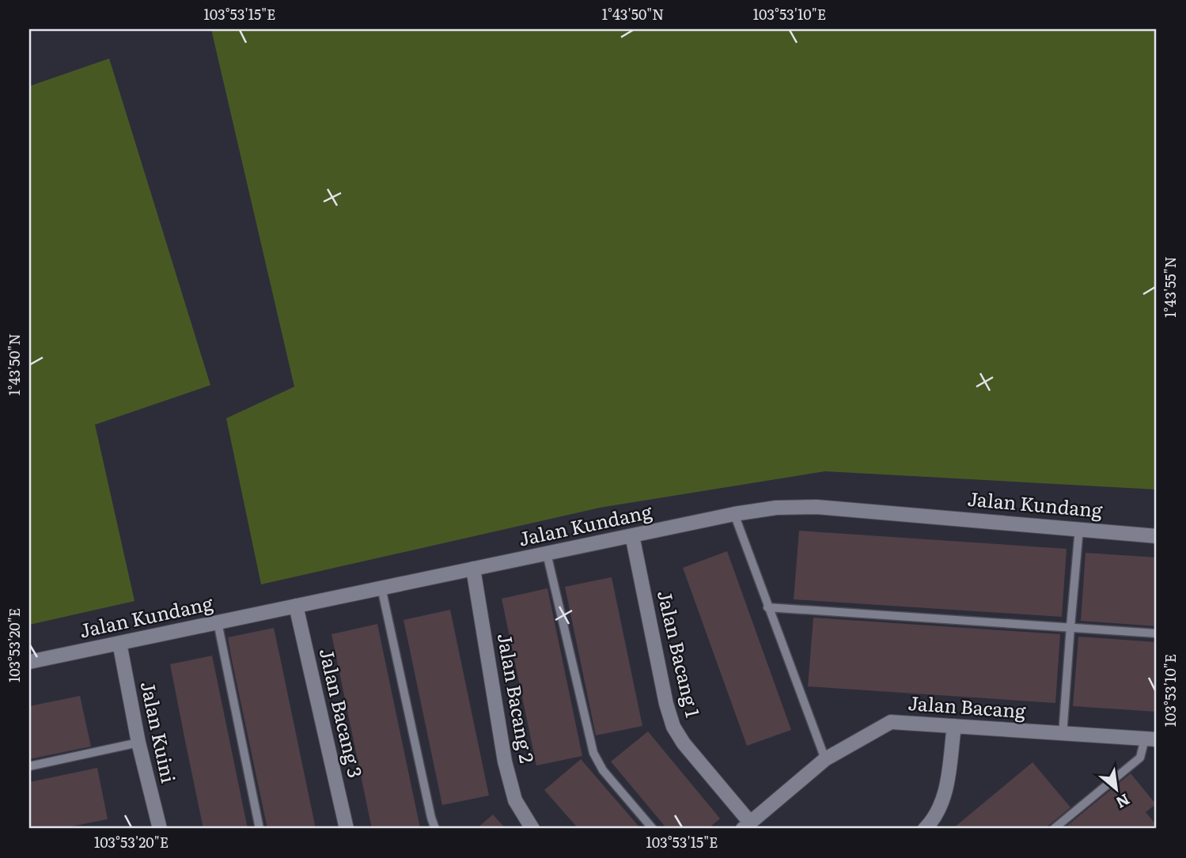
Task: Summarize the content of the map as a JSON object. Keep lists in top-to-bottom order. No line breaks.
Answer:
{"streets":{"street":["Jalan Kundang","Jalan Bacang 1","Jalan Bacang 2","Jalan Bacang","Jalan Bacang 3","Jalan Kuini"]},"crossings":[["Jalan Kundang","Jalan Bacang 1"],["Jalan Kundang","Jalan Bacang 2"],["Jalan Kundang","Jalan Bacang 3"],["Jalan Kundang","Jalan Kuini"],["Jalan Bacang 1","Jalan Bacang"]],"north":"bottom right","coordinates":["103°53'15\"E","1°43'50\"N","103°53'10\"E","1°43'55\"N","103°53'20\"E"]}
